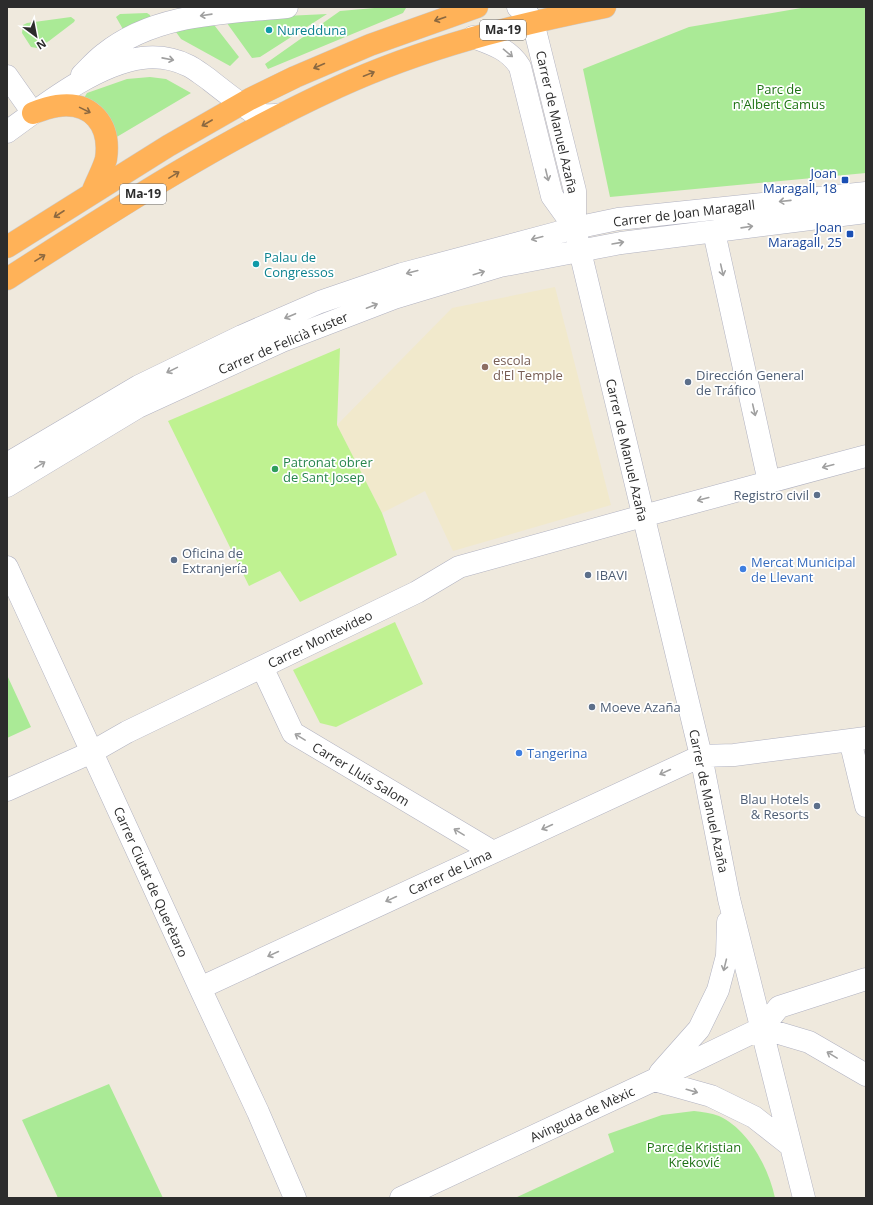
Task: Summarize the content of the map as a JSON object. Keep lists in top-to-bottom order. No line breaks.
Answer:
{"streets":{"highway":["Ma-19"],"street":["Carrer de Manuel Azaña","Carrer de Joan Maragall","Carrer de Felicià Fuster","Carrer Montevideo","Carrer Lluís Salom","Carrer de Lima","Carrer Ciutat de Querètaro","Avinguda de Mèxic"]},"crossings":[["Ma-19","Carrer de Manuel Azaña"],["Carrer de Manuel Azaña","Carrer de Joan Maragall"],["Carrer de Manuel Azaña","Carrer de Felicià Fuster"],["Carrer de Manuel Azaña","Carrer Montevideo"],["Carrer de Manuel Azaña","Carrer de Lima"],["Carrer de Manuel Azaña","Avinguda de Mèxic"],["Carrer de Joan Maragall","Carrer de Felicià Fuster"],["Carrer Montevideo","Carrer Lluís Salom"],["Carrer Montevideo","Carrer Ciutat de Querètaro"],["Carrer Lluís Salom","Carrer de Lima"],["Carrer de Lima","Carrer Ciutat de Querètaro"]],"one_way":["Carrer Lluís Salom","Carrer de Lima"],"parks":["Parc de n'Albert Camus","Parc de Kristian Kreković"],"places":{"other":["Nuredduna","Palau de Congressos","escola d'El Temple","Dirección General de Tráfico","Patronat obrer de Sant Josep","Registro civil","Oficina de Extranjería","Mercat Municipal de Llevant","IBAVI","Moeve Azaña","Tangerina","Blau Hotels & Resorts"],"transit":["Joan Maragall, 18","Joan Maragall, 25"]},"north":"bottom right"}
